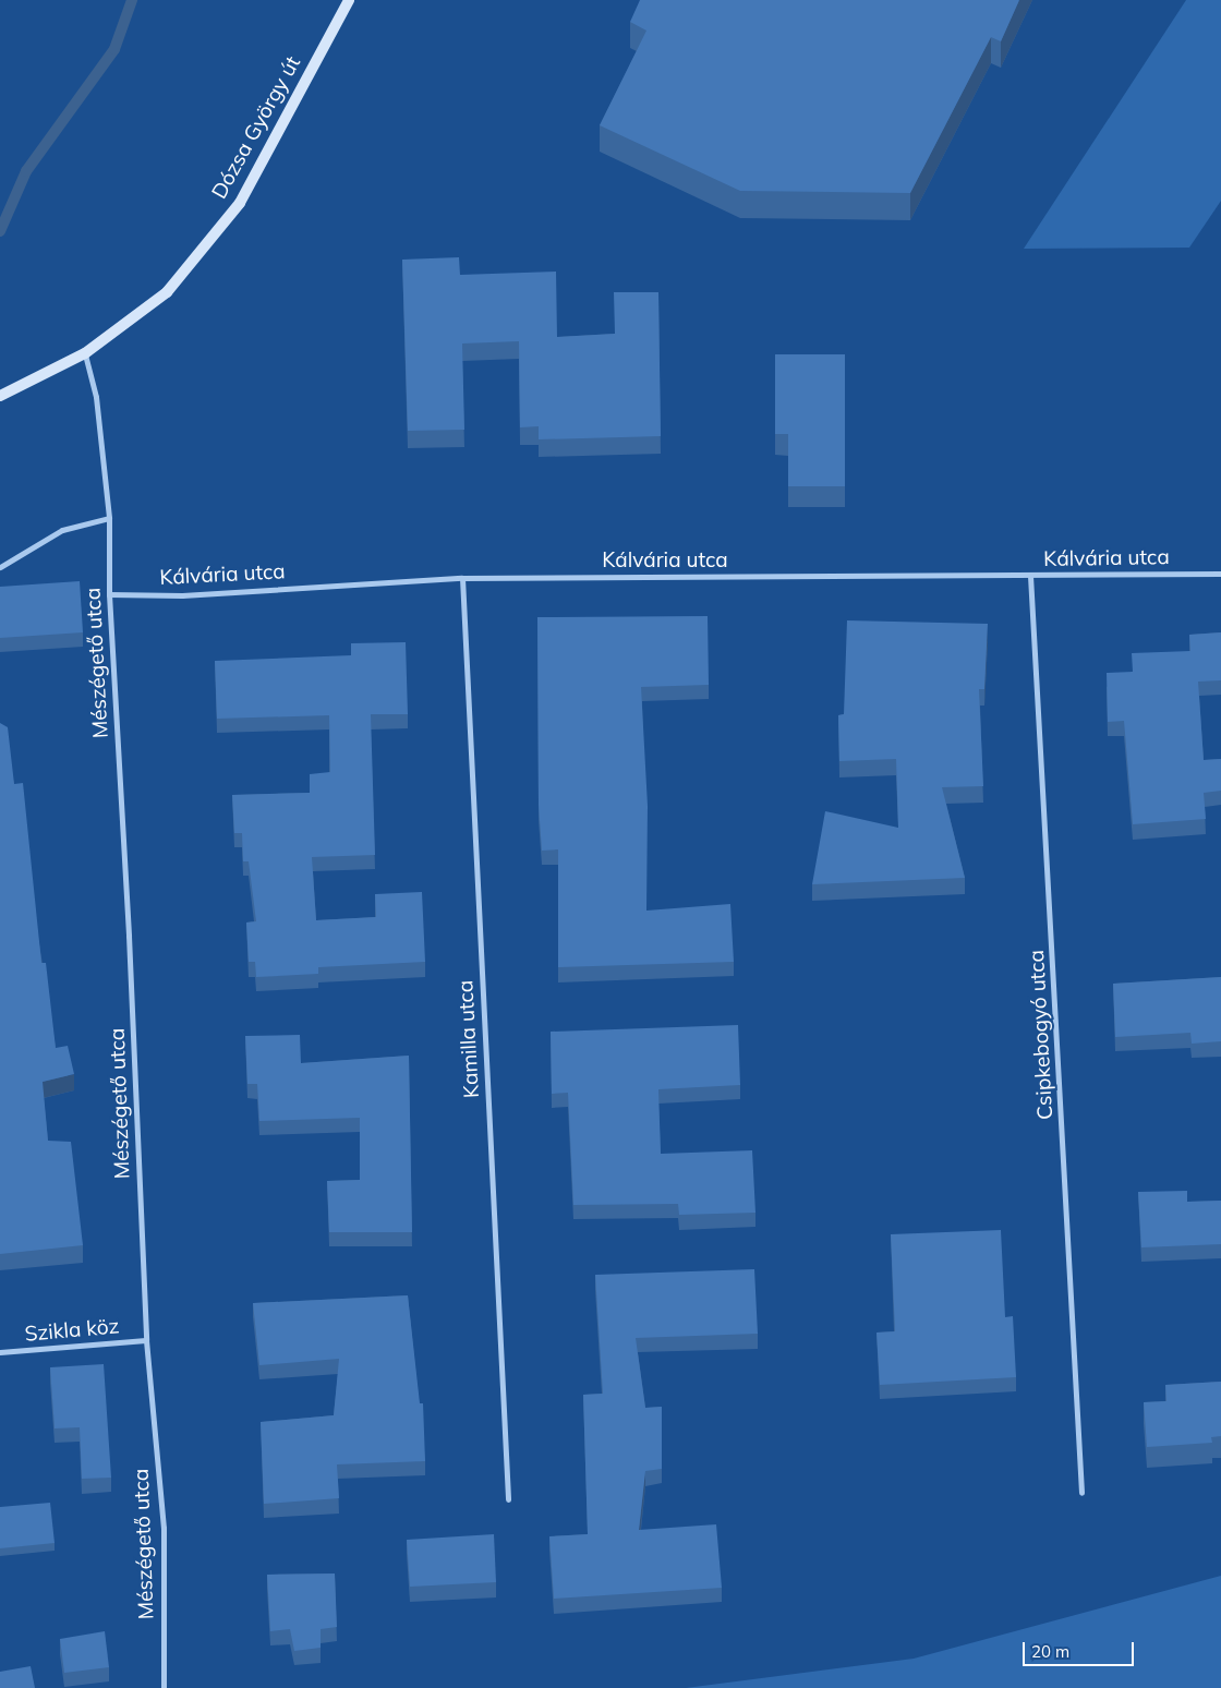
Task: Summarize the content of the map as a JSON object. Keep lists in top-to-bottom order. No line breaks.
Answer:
{"streets":{"main road":["Dózsa György út"],"street":["Kálvária utca","Mészégető utca","Csipkebogyó utca","Kamilla utca","Szikla köz"]},"crossings":[["Dózsa György út","Mészégető utca"],["Kálvária utca","Mészégető utca"],["Kálvária utca","Csipkebogyó utca"],["Kálvária utca","Kamilla utca"],["Mészégető utca","Szikla köz"]],"scale_bar":"20 m"}
